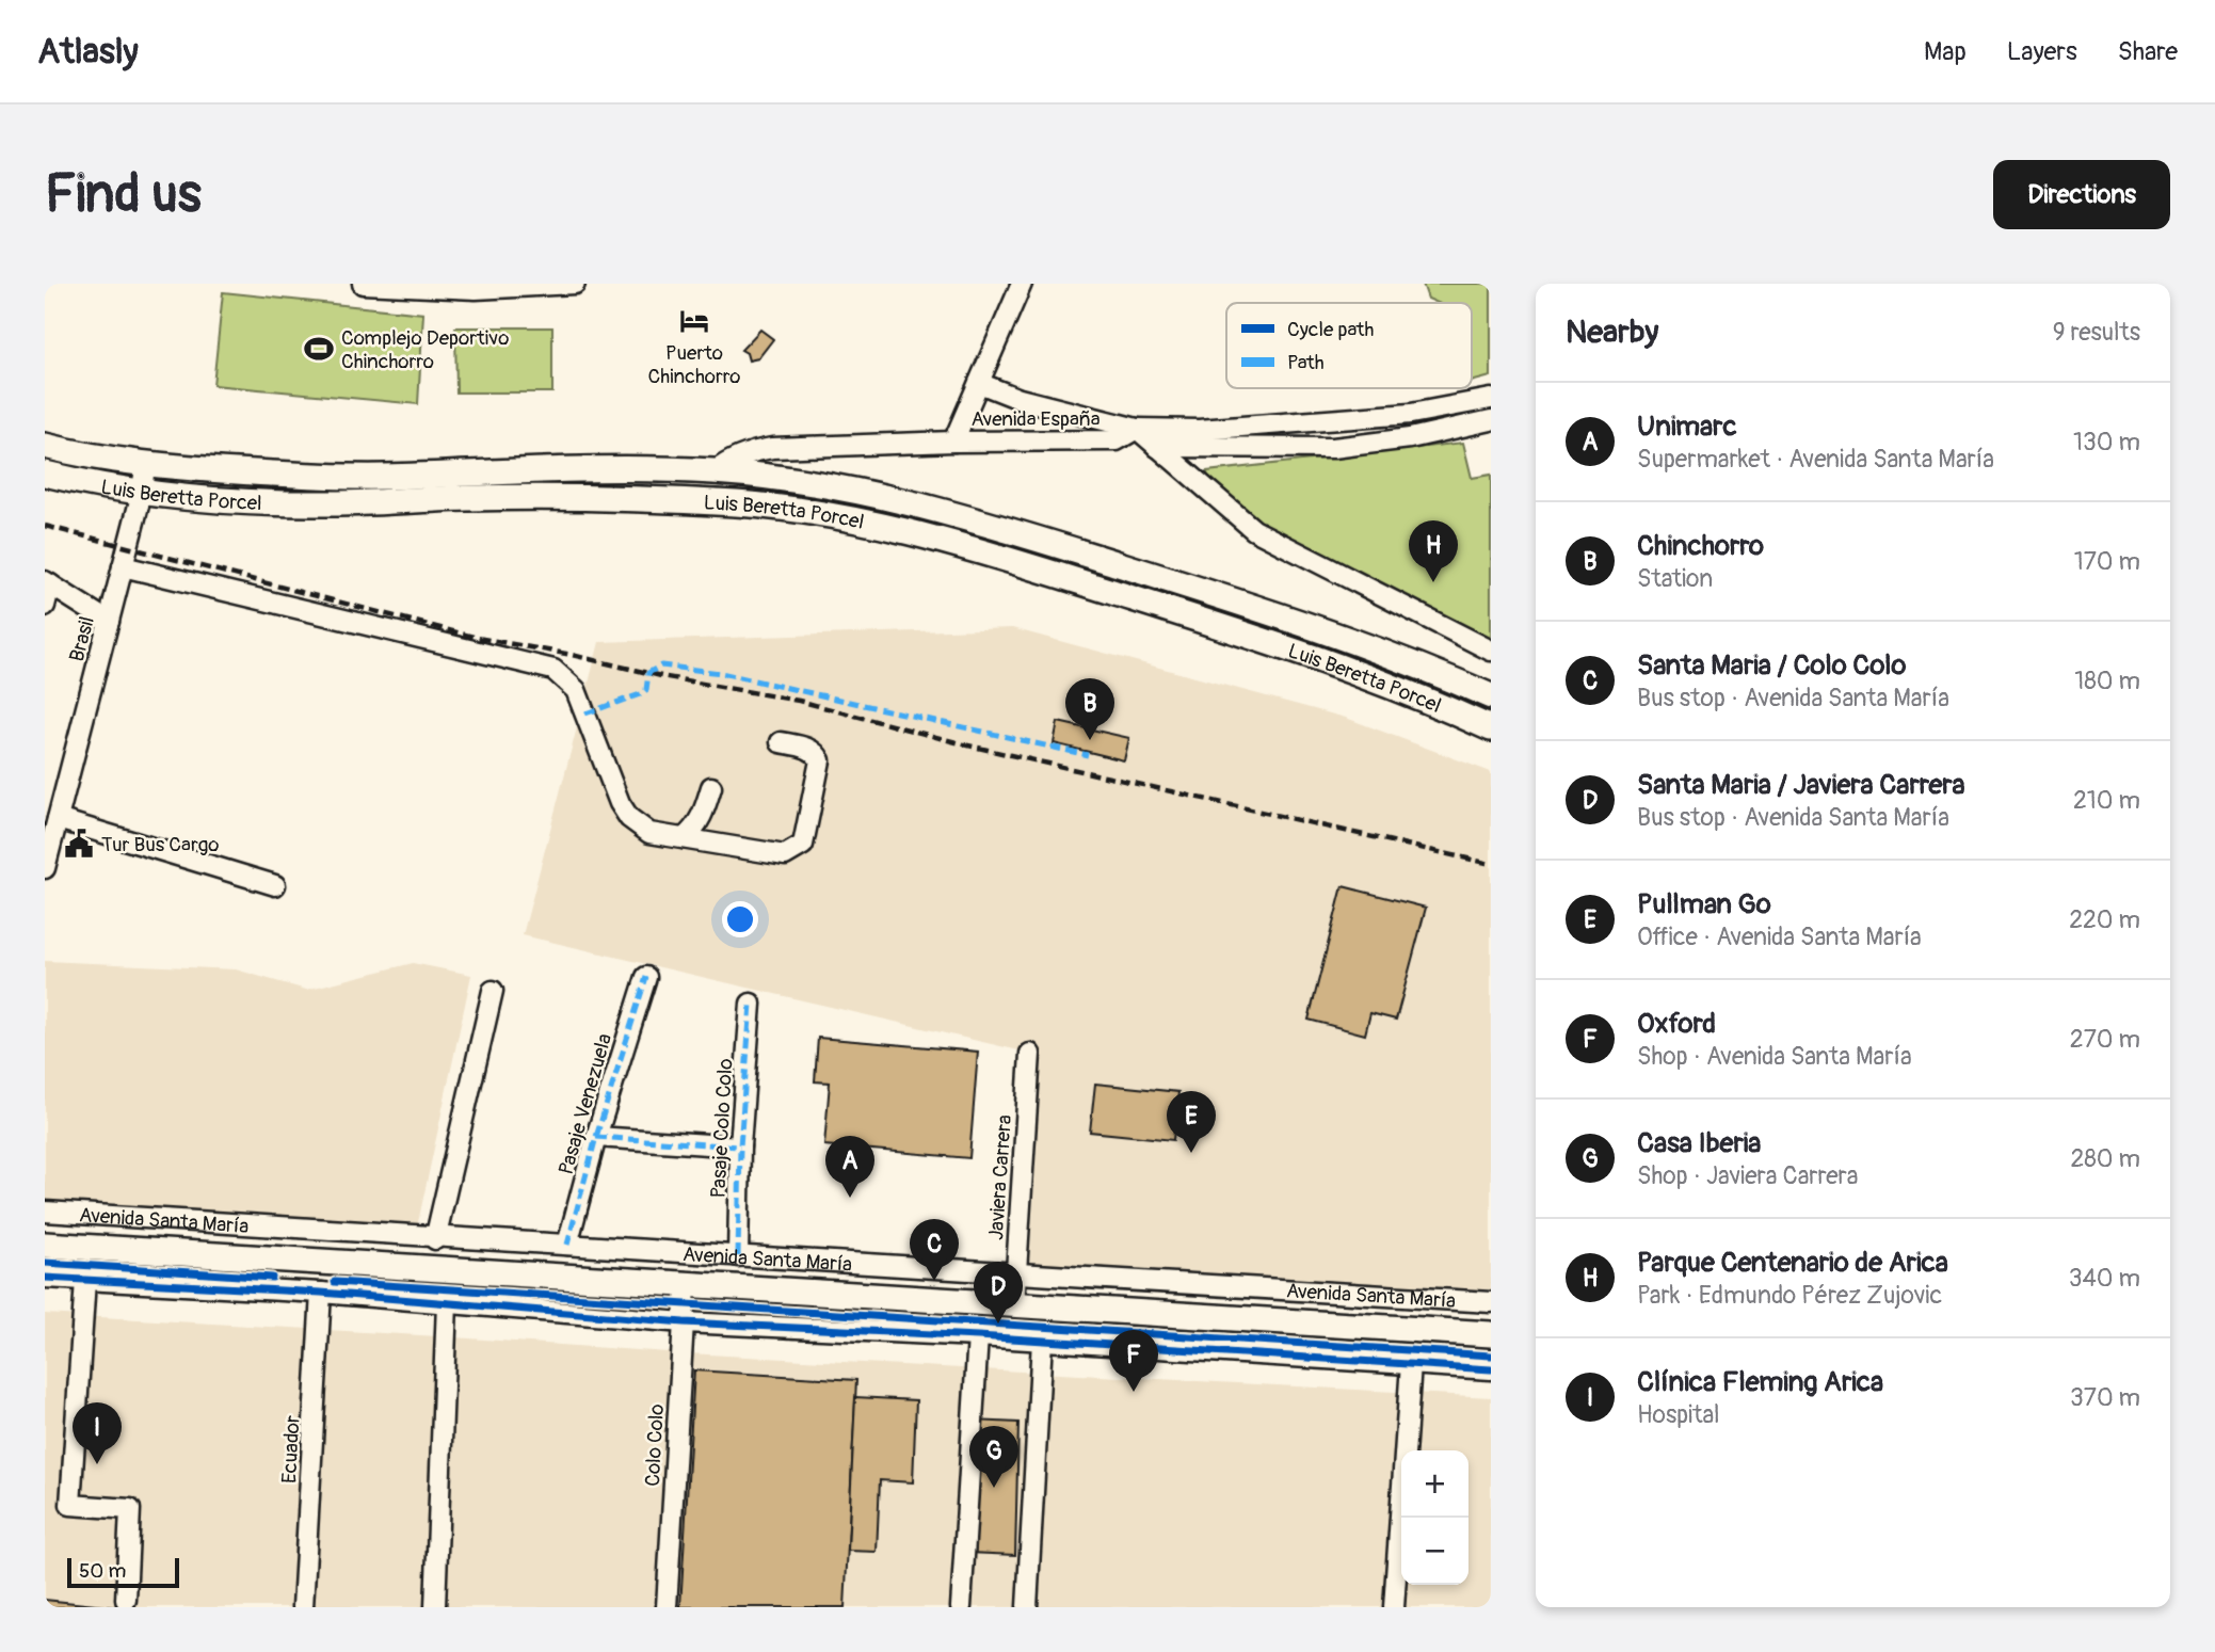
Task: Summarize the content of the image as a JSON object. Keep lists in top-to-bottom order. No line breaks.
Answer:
{"streets":{"main road":["Luis Beretta Porcel","Avenida Santa María"],"street":["Avenida España","Brasil","Pasaje Venezuela","Pasaje Colo Colo","Javiera Carrera","Colo Colo","Ecuador"]},"crossings":[["Avenida España","Luis Beretta Porcel"],["Luis Beretta Porcel","Brasil"],["Pasaje Venezuela","Avenida Santa María"],["Pasaje Colo Colo","Avenida Santa María"],["Javiera Carrera","Avenida Santa María"],["Avenida Santa María","Colo Colo"]],"places":{"hotel":["Puerto Chinchorro"],"sports":["Complejo Deportivo Chinchorro"],"public building":["Tur Bus Cargo"]},"legend":["Cycle path","Path"],"scale_bar":"50 m","page":{"header":"Atlasly","nav":["Map","Layers","Share"],"buttons":"Directions","title":"Find us","heading":["Nearby","9 results"],"list":[{"mark":"A","name":"Unimarc","note":"Supermarket · Avenida Santa María","value":"130 m"},{"mark":"B","name":"Chinchorro","note":"Station","value":"170 m"},{"mark":"C","name":"Santa Maria / Colo Colo","note":"Bus stop · Avenida Santa María","value":"180 m"},{"mark":"D","name":"Santa Maria / Javiera Carrera","note":"Bus stop · Avenida Santa María","value":"210 m"},{"mark":"E","name":"Pullman Go","note":"Office · Avenida Santa María","value":"220 m"},{"mark":"F","name":"Oxford","note":"Shop · Avenida Santa María","value":"270 m"},{"mark":"G","name":"Casa Iberia","note":"Shop · Javiera Carrera","value":"280 m"},{"mark":"H","name":"Parque Centenario de Arica","note":"Park · Edmundo Pérez Zujovic","value":"340 m"},{"mark":"I","name":"Clínica Fleming Arica","note":"Hospital","value":"370 m"}],"pins":["H","B","E","A","C","D","F","I","G"],"map_buttons":["+","−"],"scale":"50 m"}}
